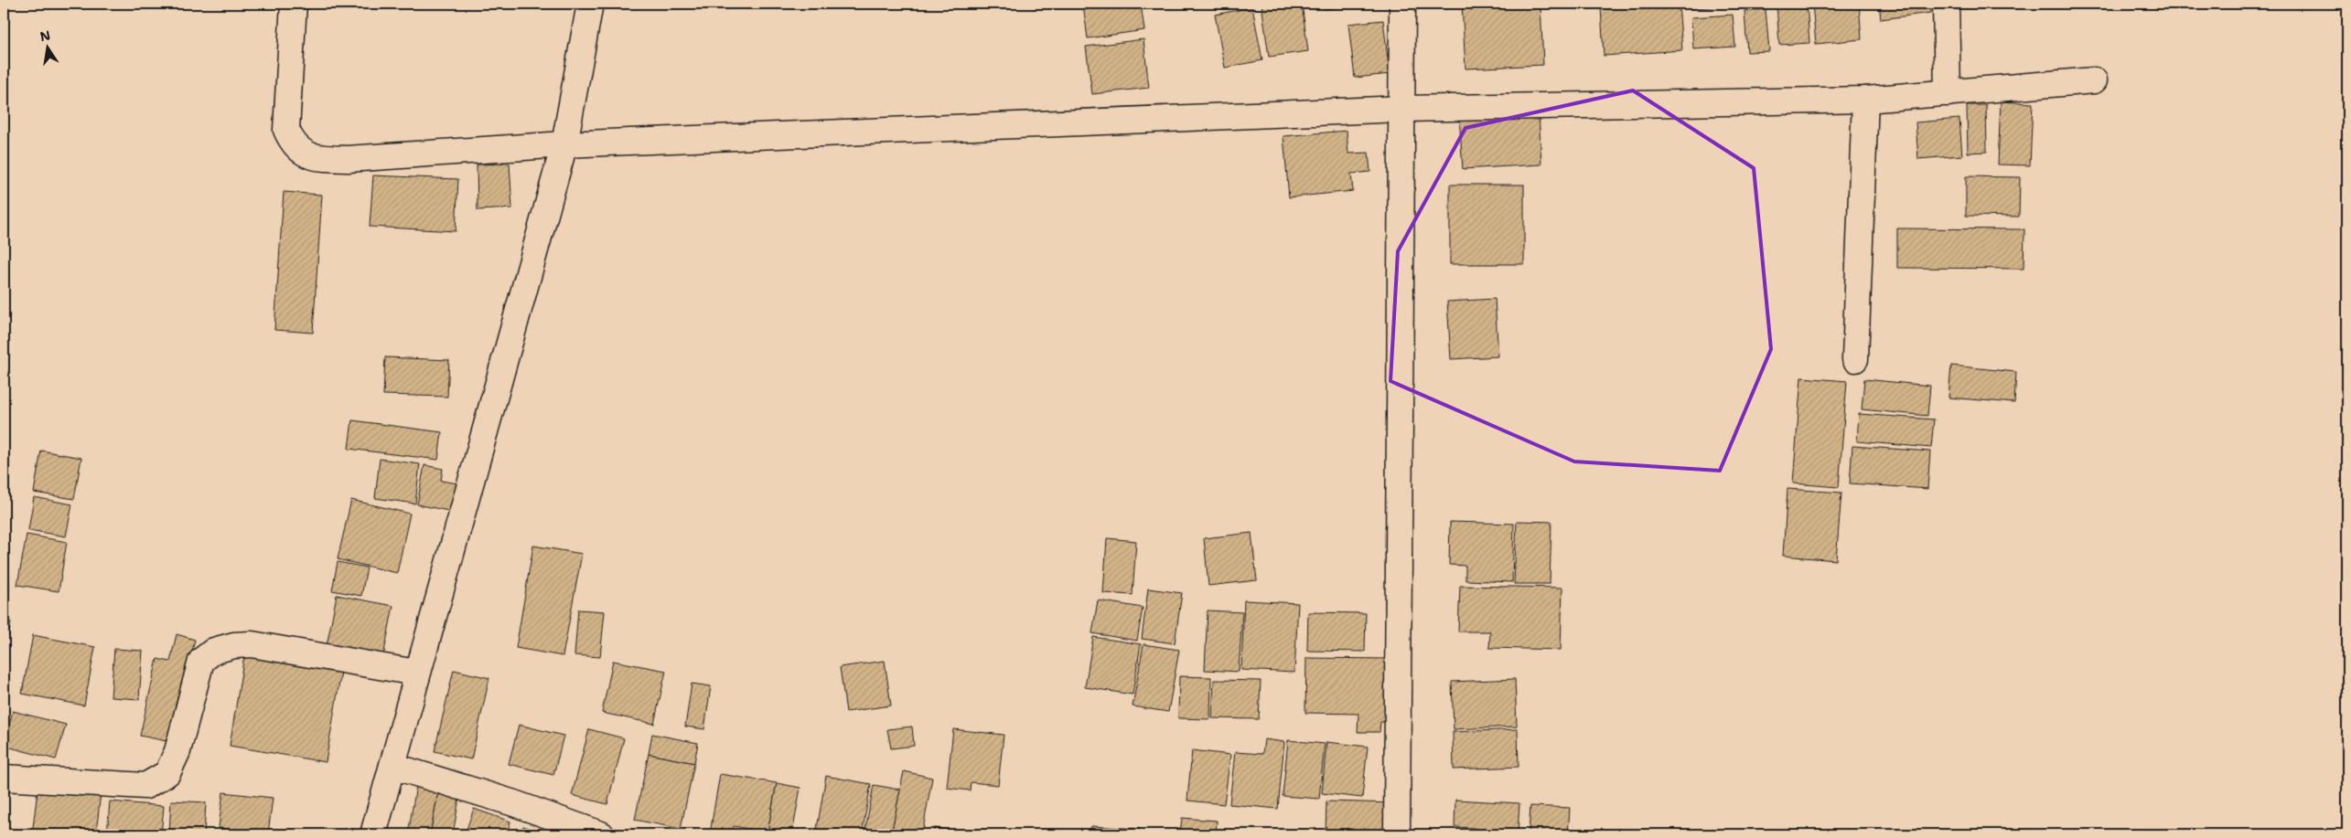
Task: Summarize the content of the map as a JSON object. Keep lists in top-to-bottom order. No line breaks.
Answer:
{"north":"top"}
